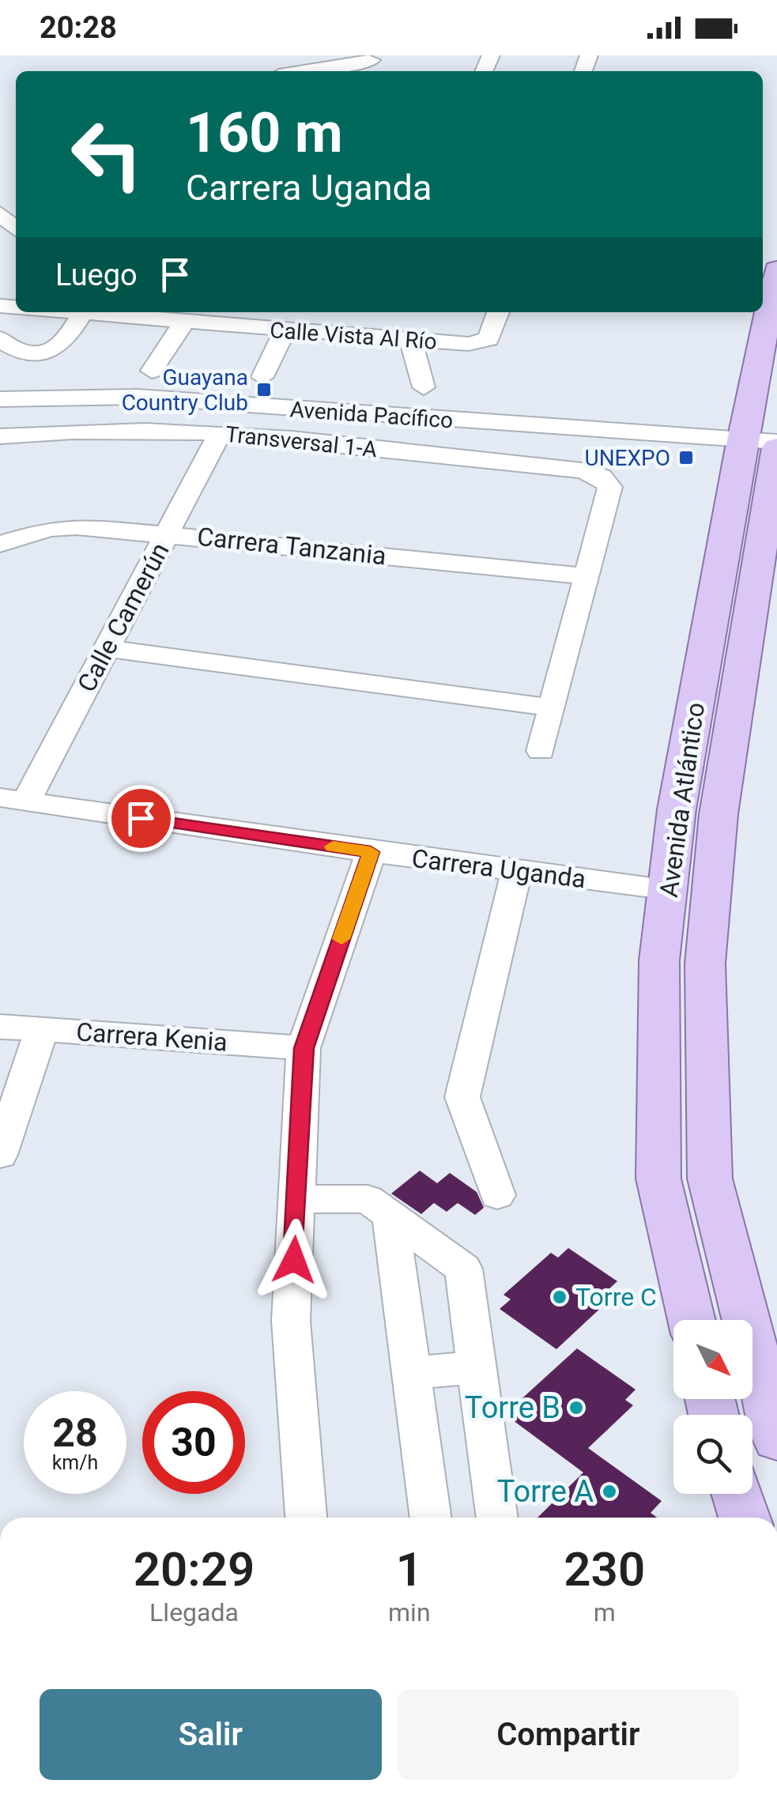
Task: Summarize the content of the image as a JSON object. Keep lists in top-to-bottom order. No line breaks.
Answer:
{"streets":{"main road":["Avenida Atlántico"],"street":["Calle Vista Al Río","Avenida Pacífico","Transversal 1-A","Carrera Tanzania","Calle Camerún","Carrera Uganda","Carrera Kenia"]},"crossings":[["Avenida Pacífico","Avenida Atlántico"],["Transversal 1-A","Carrera Tanzania"],["Transversal 1-A","Calle Camerún"],["Carrera Tanzania","Calle Camerún"],["Calle Camerún","Carrera Uganda"],["Avenida Atlántico","Carrera Uganda"]],"places":{"transit":["Guayana Country Club","UNEXPO"],"other":["Torre C","Torre B","Torre A"]},"north":"bottom right","page":{"status":"20:28","turn":["160 m","Carrera Uganda"],"then":"Luego","speed":"28 km/h","limit":"30","eta":["20:29","Llegada","1","min","230","m"],"buttons":["Salir","Compartir"]}}
